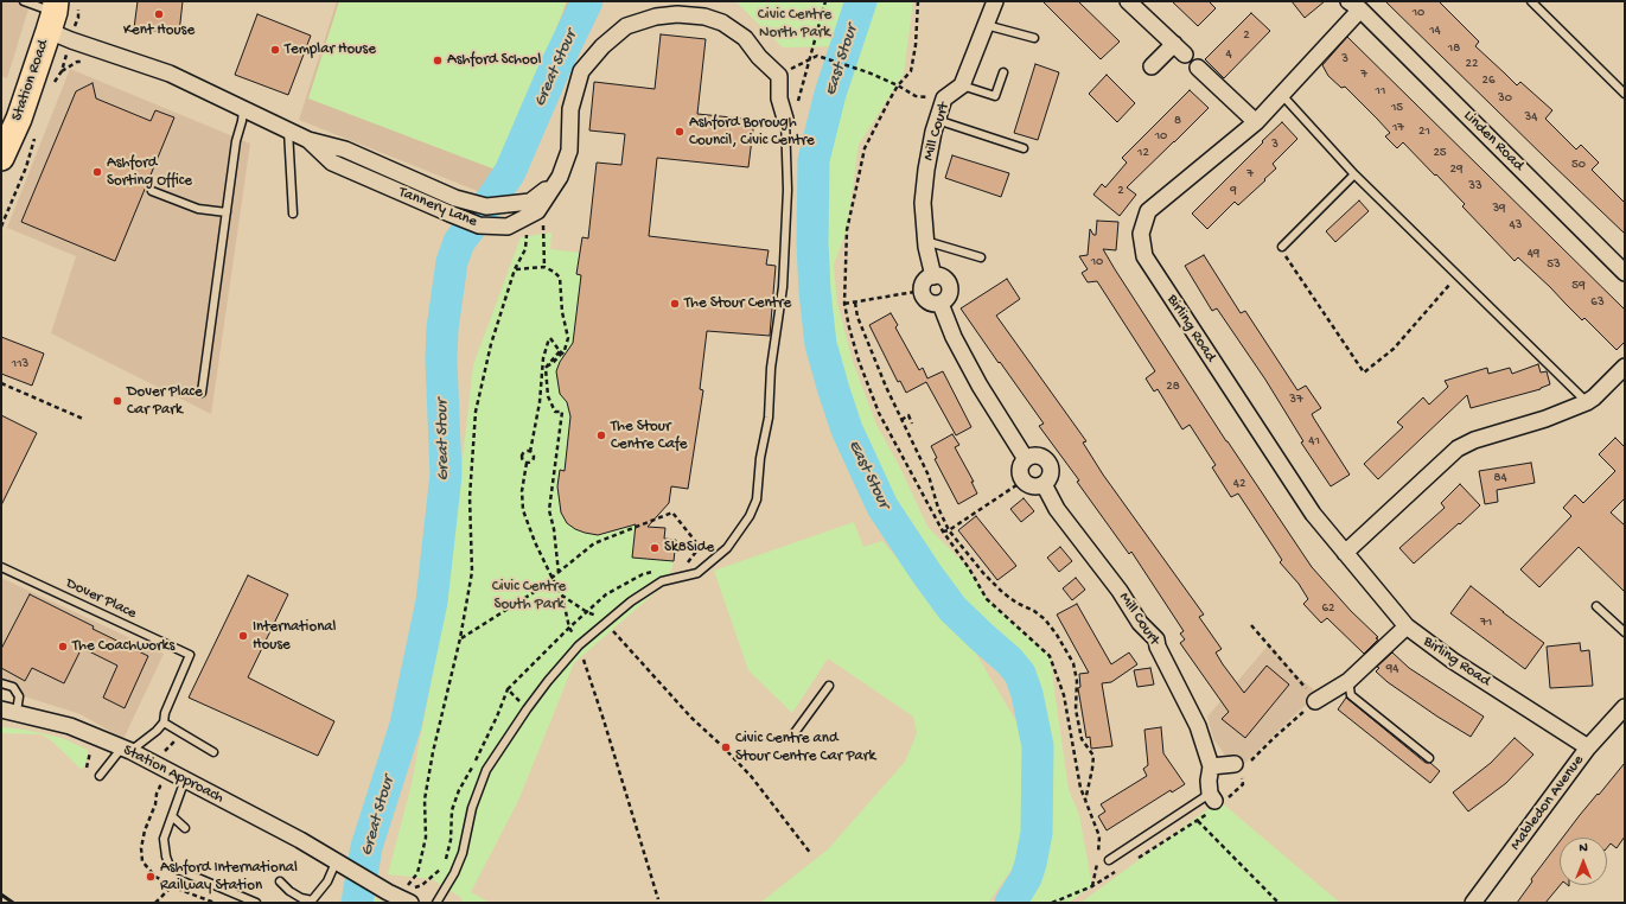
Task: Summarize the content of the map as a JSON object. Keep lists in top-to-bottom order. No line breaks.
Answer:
{"streets":{"main road":["Station Road"],"street":["Mill Court","Linden Road","Tannery Lane","Birling Road","Station Approach","Mabledon Avenue"],"lane":["Dover Place"]},"crossings":[["Station Road","Tannery Lane"],["Linden Road","Birling Road"],["Birling Road","Mabledon Avenue"]],"water":["East Stour","Great Stour"],"parks":["Civic Centre North Park","Civic Centre South Park"],"places":["Kent House","Templar House","Ashford School","Ashford Borough Council, Civic Centre","Ashford Sorting Office","The Stour Centre","Dover Place Car Park","The Stour Centre Cafe","Sk8Side","International House","The Coachworks","Civic Centre and Stour Centre Car Park","Ashford International Railway Station"],"house_numbers":["10","14","2","18","4","3","22","7","26","11","30","15","34","8","17","21","10","3","12","25","50","29","7","33","2","9","39","43","49","10","53","59","63","113","28","37","41","84","42","62","71","94"],"north":"top"}
